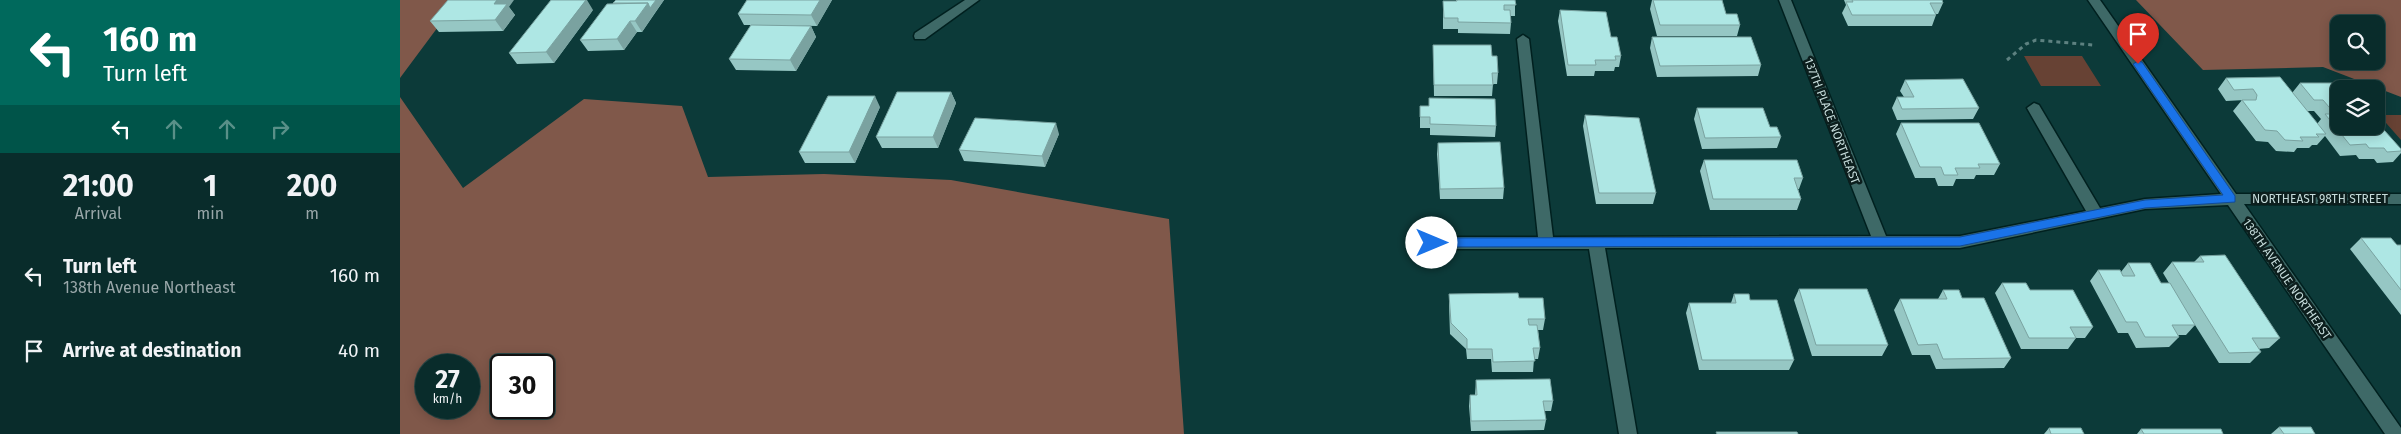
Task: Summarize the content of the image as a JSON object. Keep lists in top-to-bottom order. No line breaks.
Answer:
{"streets":{"street":["137TH PLACE NORTHEAST","NORTHEAST 98TH STREET","138TH AVENUE NORTHEAST"]},"crossings":[["137TH PLACE NORTHEAST","NORTHEAST 98TH STREET"],["NORTHEAST 98TH STREET","138TH AVENUE NORTHEAST"]],"page":{"turn":["160 m","Turn left"],"eta":["21:00","Arrival","1","min","200","m"],"list":[{"name":"Turn left","note":"138th Avenue Northeast","value":"160 m"},{"name":"Arrive at destination","value":"40 m"}],"speed":"27 km/h","limit":"30"}}
